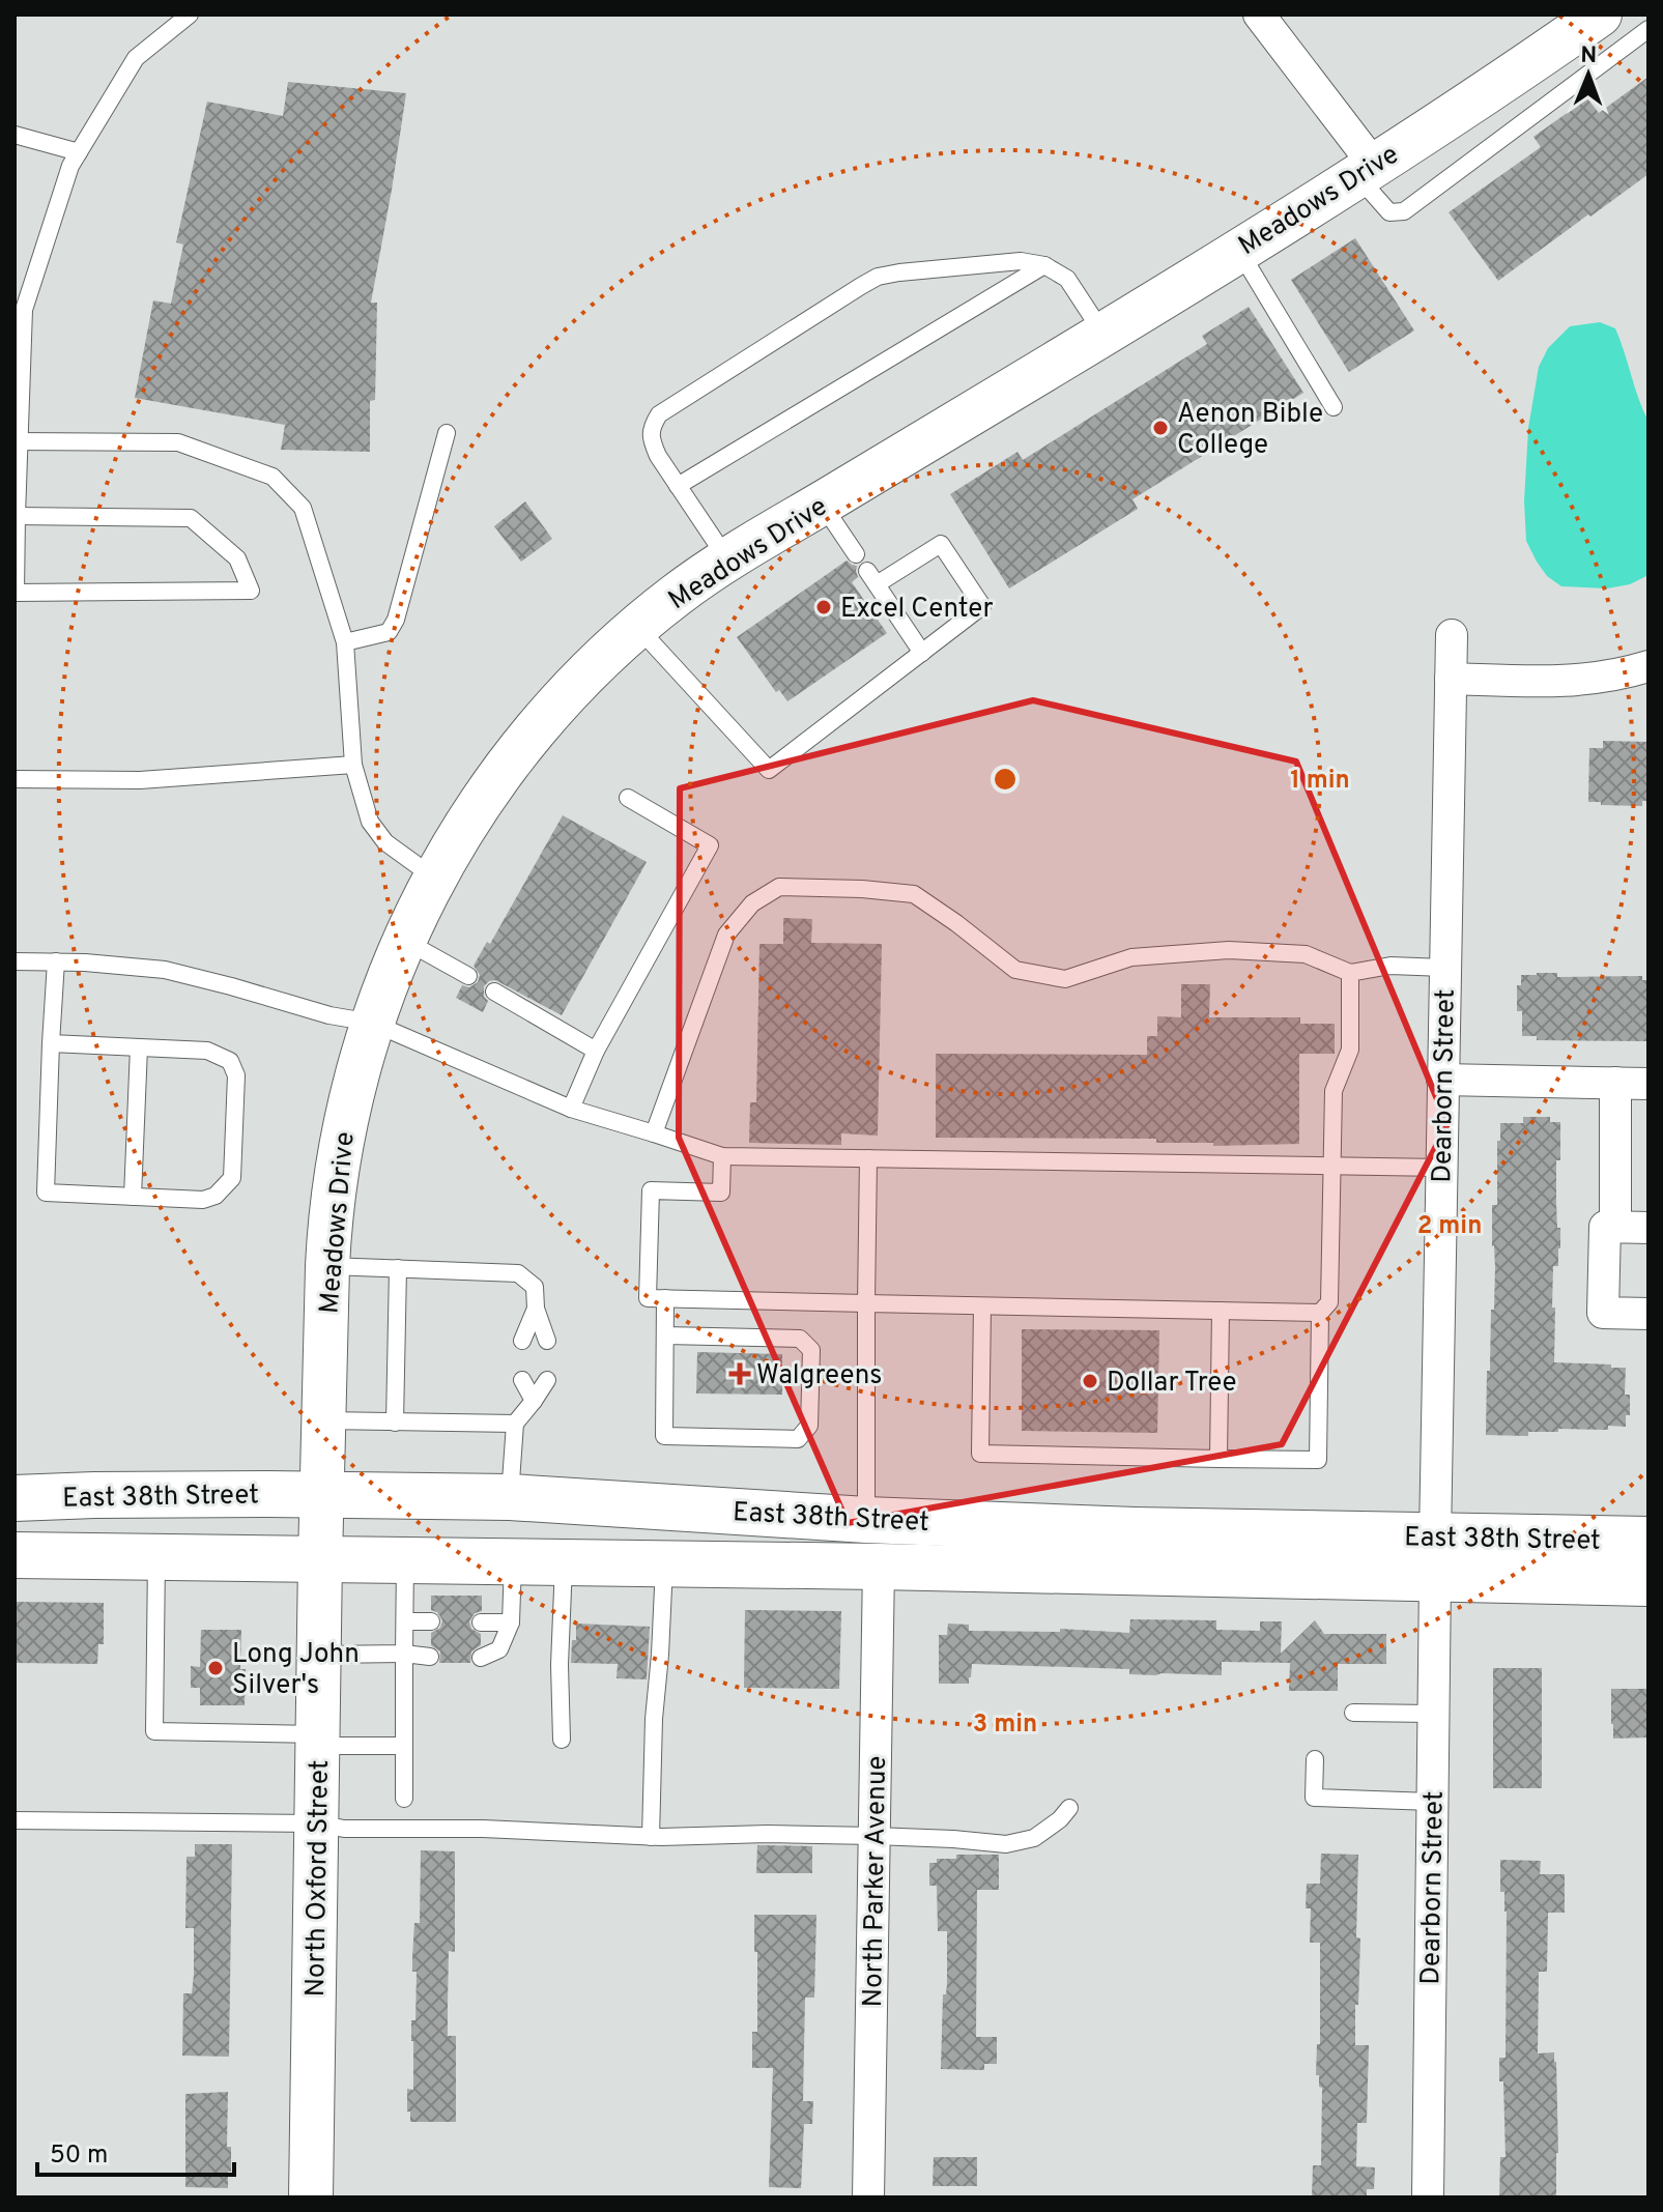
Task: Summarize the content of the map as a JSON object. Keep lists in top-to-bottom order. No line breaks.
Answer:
{"streets":{"main road":["East 38th Street"],"street":["Meadows Drive","Dearborn Street","North Oxford Street","North Parker Avenue"]},"crossings":[["Meadows Drive","East 38th Street"],["Meadows Drive","North Oxford Street"],["Dearborn Street","East 38th Street"],["East 38th Street","North Oxford Street"],["East 38th Street","North Parker Avenue"]],"places":{"other":["Aenon Bible College","Excel Center","Dollar Tree","Long John Silver's"],"health":["Walgreens"]},"scale_bar":"50 m","north":"top","rings":["1 min","2 min","3 min"]}
